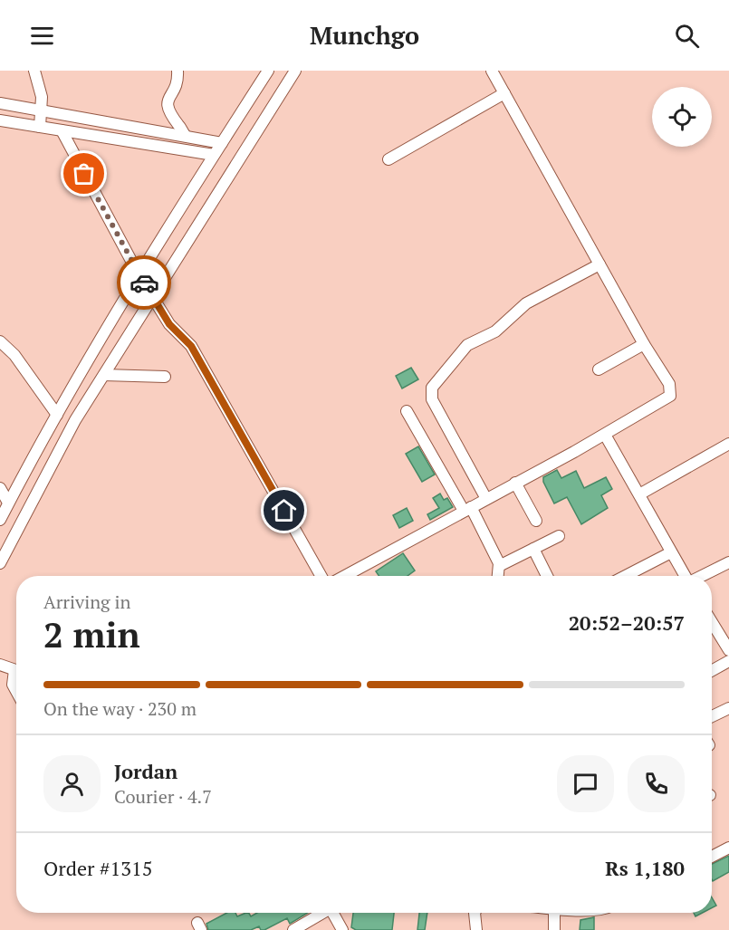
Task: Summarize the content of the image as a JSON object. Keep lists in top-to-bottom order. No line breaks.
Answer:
{"page":{"header":"Munchgo","heading":["2 min","Arriving in","20:52–20:57"],"panel":["Jordan","Courier · 4.7","Order #1315","Rs 1,180"],"bar":"On the way · 230 m"}}
